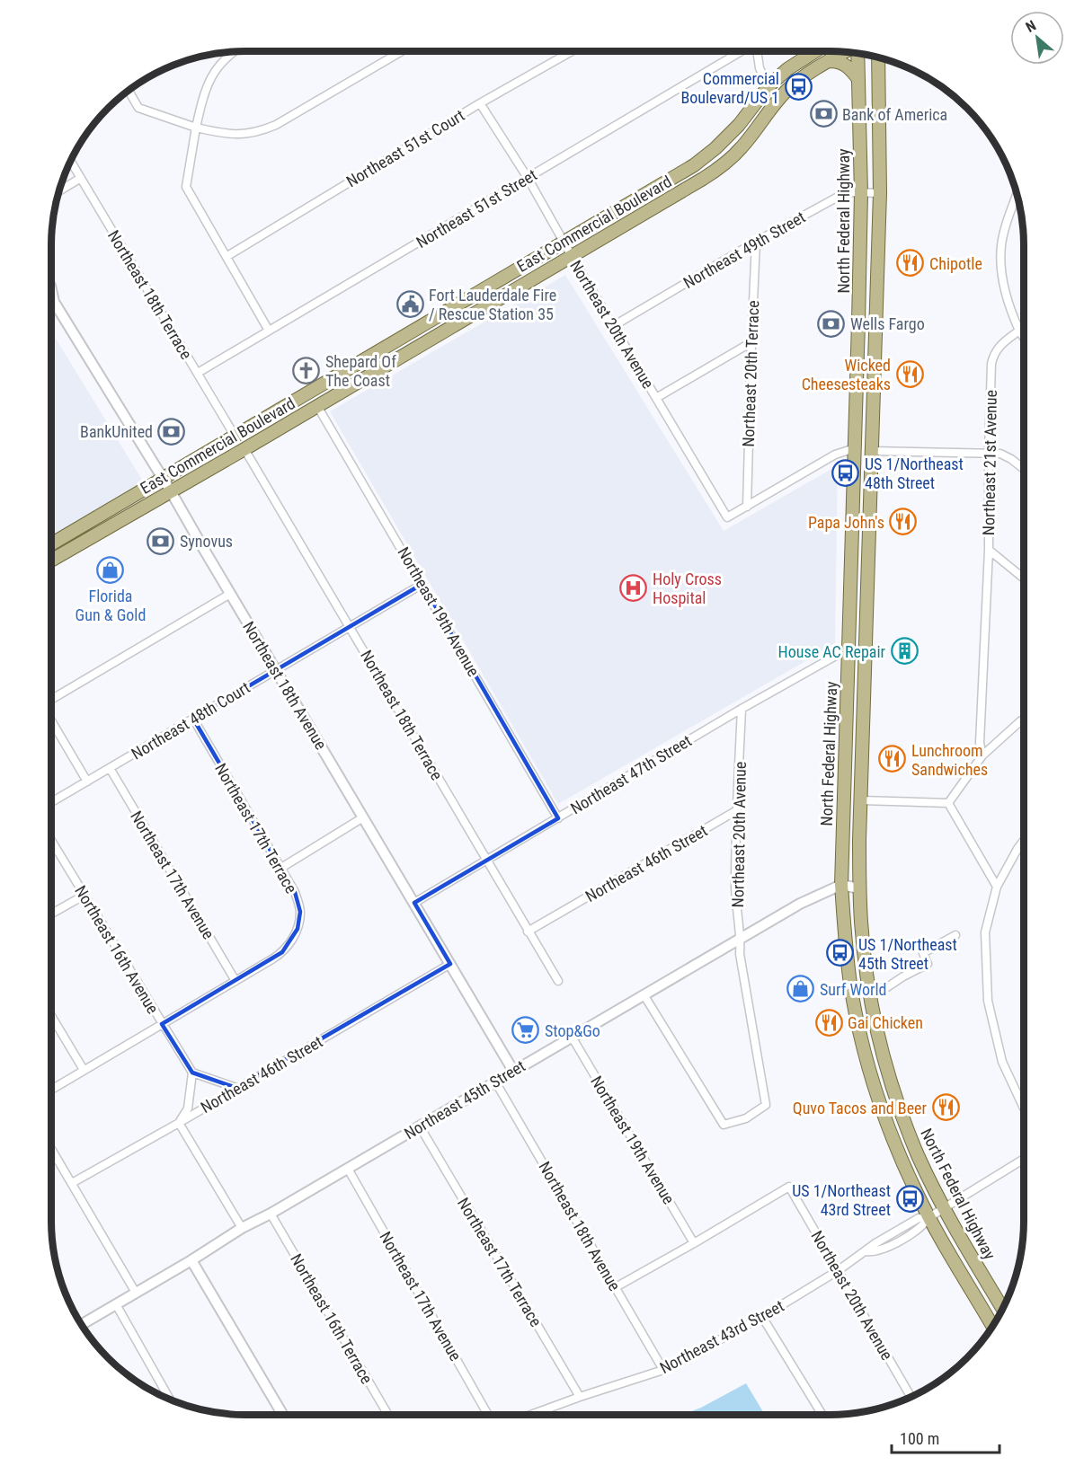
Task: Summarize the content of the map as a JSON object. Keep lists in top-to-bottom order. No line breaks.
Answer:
{"streets":{"main road":["North Federal Highway","East Commercial Boulevard"],"street":["Northeast 51st Court","Northeast 51st Street","Northeast 49th Street","Northeast 18th Terrace","Northeast 20th Avenue","Northeast 20th Terrace","Northeast 21st Avenue","Northeast 19th Avenue","Northeast 18th Avenue","Northeast 48th Court","Northeast 47th Street","Northeast 17th Terrace","Northeast 46th Street","Northeast 17th Avenue","Northeast 16th Avenue","Northeast 45th Street","Northeast 16th Terrace","Northeast 43rd Street"]},"crossings":[["Northeast 51st Court","Northeast 20th Avenue"],["Northeast 51st Street","Northeast 18th Terrace"],["Northeast 51st Street","Northeast 20th Avenue"],["North Federal Highway","Northeast 49th Street"],["North Federal Highway","Northeast 47th Street"],["North Federal Highway","Northeast 45th Street"],["North Federal Highway","Northeast 43rd Street"],["East Commercial Boulevard","Northeast 18th Terrace"],["East Commercial Boulevard","Northeast 20th Avenue"],["East Commercial Boulevard","Northeast 19th Avenue"],["East Commercial Boulevard","Northeast 18th Avenue"],["Northeast 49th Street","Northeast 20th Avenue"],["Northeast 49th Street","Northeast 20th Terrace"],["Northeast 18th Terrace","Northeast 48th Court"],["Northeast 18th Terrace","Northeast 47th Street"],["Northeast 18th Terrace","Northeast 46th Street"],["Northeast 20th Avenue","Northeast 20th Terrace"],["Northeast 20th Avenue","Northeast 19th Avenue"],["Northeast 20th Avenue","Northeast 47th Street"],["Northeast 20th Avenue","Northeast 46th Street"],["Northeast 20th Avenue","Northeast 45th Street"],["Northeast 20th Avenue","Northeast 43rd Street"],["Northeast 19th Avenue","Northeast 48th Court"],["Northeast 19th Avenue","Northeast 47th Street"],["Northeast 19th Avenue","Northeast 45th Street"],["Northeast 18th Avenue","Northeast 48th Court"],["Northeast 18th Avenue","Northeast 47th Street"],["Northeast 18th Avenue","Northeast 46th Street"],["Northeast 18th Avenue","Northeast 45th Street"],["Northeast 18th Avenue","Northeast 43rd Street"],["Northeast 48th Court","Northeast 17th Terrace"],["Northeast 48th Court","Northeast 17th Avenue"],["Northeast 17th Terrace","Northeast 17th Avenue"],["Northeast 17th Terrace","Northeast 45th Street"],["Northeast 17th Terrace","Northeast 43rd Street"],["Northeast 17th Avenue","Northeast 45th Street"],["Northeast 45th Street","Northeast 16th Terrace"]],"places":{"bus stop":["Commercial Boulevard/US 1","US 1/Northeast 48th Street","US 1/Northeast 45th Street","US 1/Northeast 43rd Street"],"bank":["Bank of America","Wells Fargo","BankUnited","Synovus"],"restaurant":["Chipotle","Wicked Cheesesteaks","Papa John's","Lunchroom Sandwiches","Gai Chicken","Quvo Tacos and Beer"],"public building":["Fort Lauderdale Fire / Rescue Station 35"],"church":["Shepard Of The Coast"],"shop":["Florida Gun & Gold","Surf World"],"hospital":["Holy Cross Hospital"],"building":["House AC Repair"],"supermarket":["Stop&Go"]},"scale_bar":"100 m","north":"top left"}
